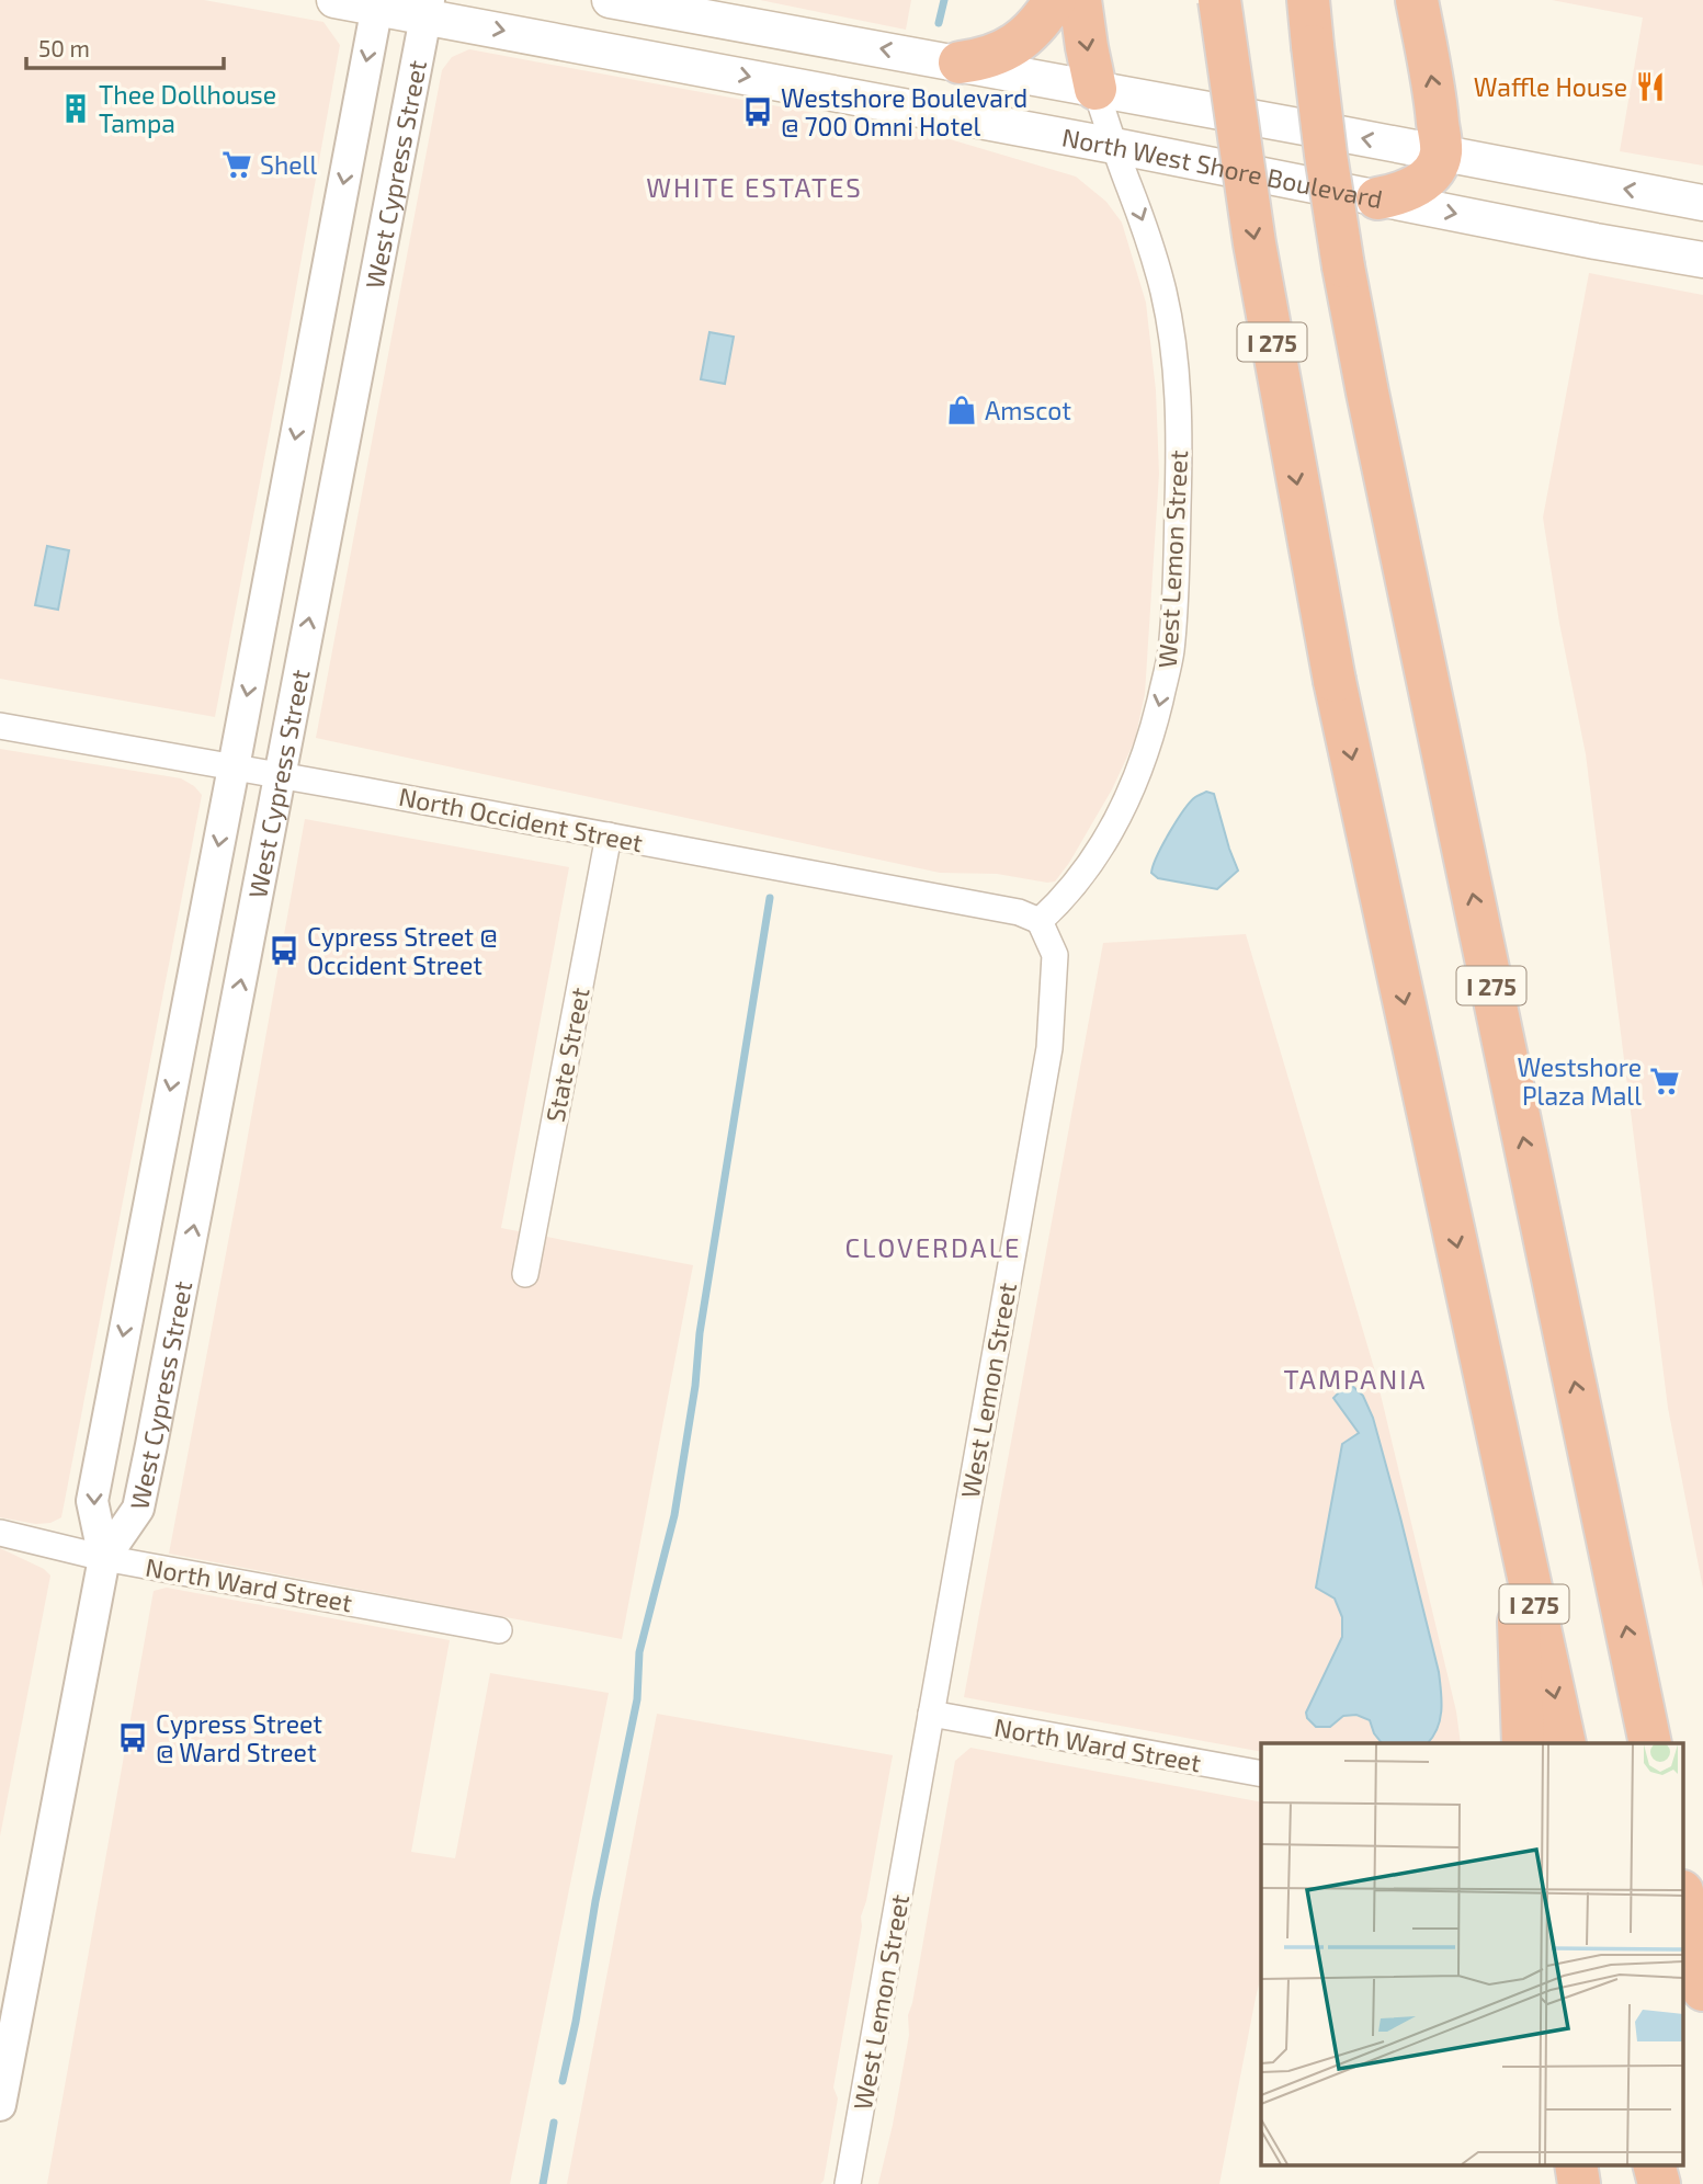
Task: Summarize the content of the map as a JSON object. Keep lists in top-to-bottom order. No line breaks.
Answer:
{"streets":{"highway":["I 275"],"main road":["North West Shore Boulevard"],"street":["West Cypress Street","West Lemon Street","North Occident Street","State Street","North Ward Street"]},"crossings":[["North West Shore Boulevard","West Cypress Street"],["North West Shore Boulevard","West Lemon Street"],["West Cypress Street","North Occident Street"],["West Cypress Street","North Ward Street"],["West Lemon Street","North Occident Street"],["West Lemon Street","North Ward Street"],["North Occident Street","State Street"]],"one_way":["West Lemon Street"],"districts":["WHITE ESTATES","CLOVERDALE","TAMPANIA"],"places":{"restaurant":["Waffle House"],"building":["Thee Dollhouse Tampa"],"bus stop":["Westshore Boulevard @ 700 Omni Hotel","Cypress Street @ Occident Street","Cypress Street @ Ward Street"],"supermarket":["Shell","Westshore Plaza Mall"],"shop":["Amscot"]},"scale_bar":"50 m"}
